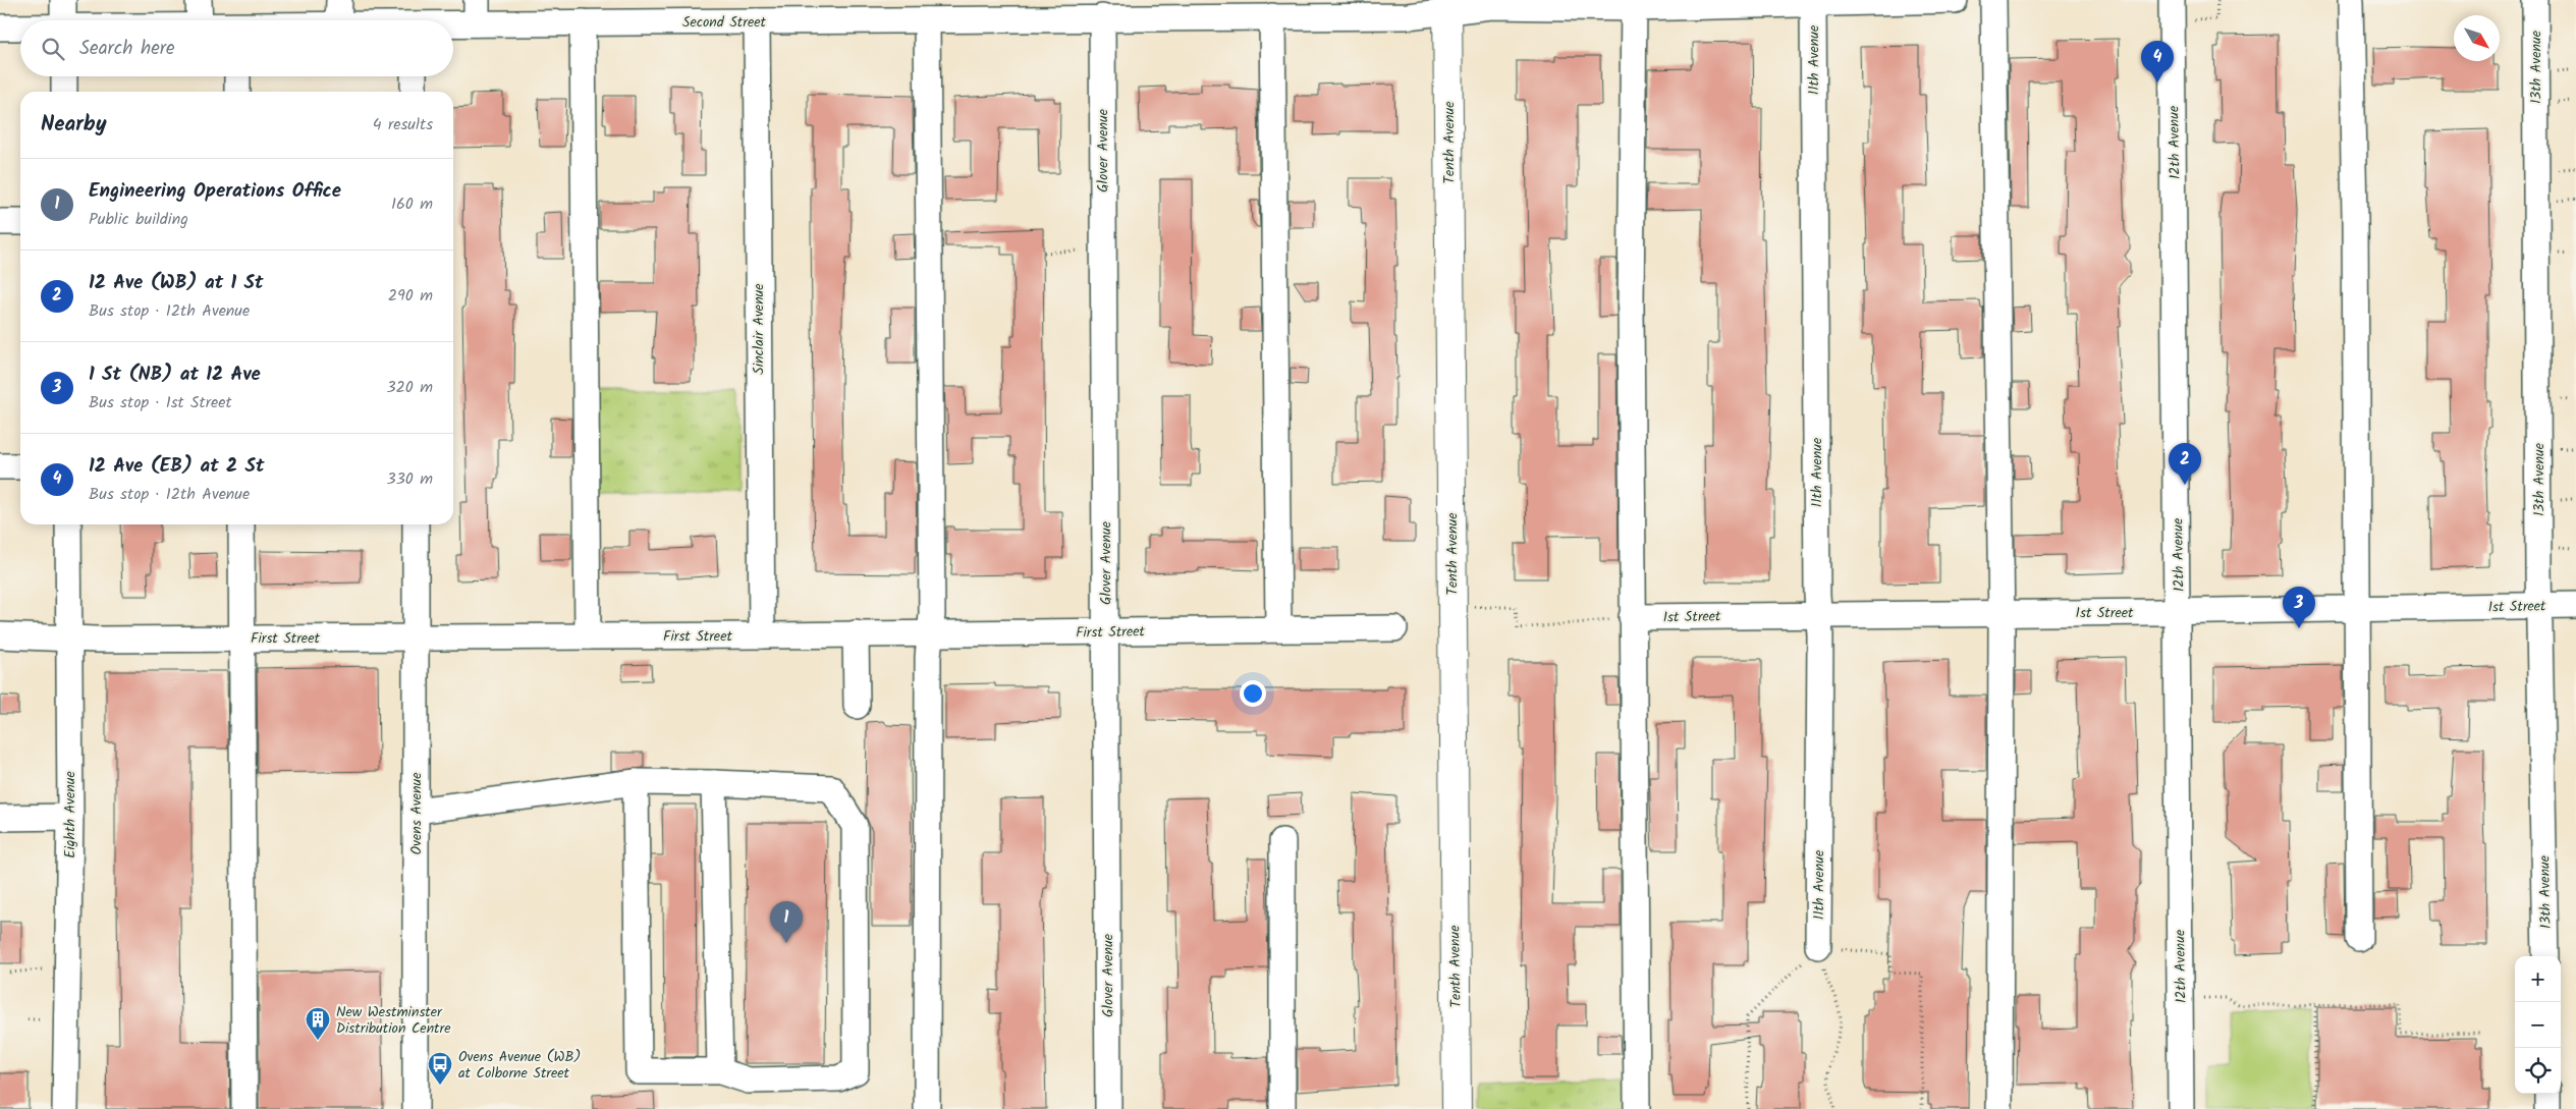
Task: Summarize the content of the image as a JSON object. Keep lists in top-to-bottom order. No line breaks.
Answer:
{"streets":{"main road":["Tenth Avenue"],"street":["Second Street","11th Avenue","13th Avenue","12th Avenue","Glover Avenue","Sinclair Avenue","1st Street","First Street","Ovens Avenue","Eighth Avenue"]},"crossings":[["Second Street","11th Avenue"],["Second Street","Tenth Avenue"],["Second Street","Glover Avenue"],["Second Street","Sinclair Avenue"],["11th Avenue","1st Street"],["13th Avenue","1st Street"],["12th Avenue","1st Street"],["Glover Avenue","First Street"],["Sinclair Avenue","First Street"],["First Street","Ovens Avenue"],["First Street","Eighth Avenue"]],"places":{"building":["New Westminster Distribution Centre"],"bus stop":["Ovens Avenue (WB) at Colborne Street"]},"north":"bottom right","page":{"search":"Search here","pins":["4","2","3","1"],"heading":["Nearby","4 results"],"list":[{"mark":"1","name":"Engineering Operations Office","note":"Public building","value":"160 m"},{"mark":"2","name":"12 Ave (WB) at 1 St","note":"Bus stop · 12th Avenue","value":"290 m"},{"mark":"3","name":"1 St (NB) at 12 Ave","note":"Bus stop · 1st Street","value":"320 m"},{"mark":"4","name":"12 Ave (EB) at 2 St","note":"Bus stop · 12th Avenue","value":"330 m"}],"map_buttons":["+","−"]}}
